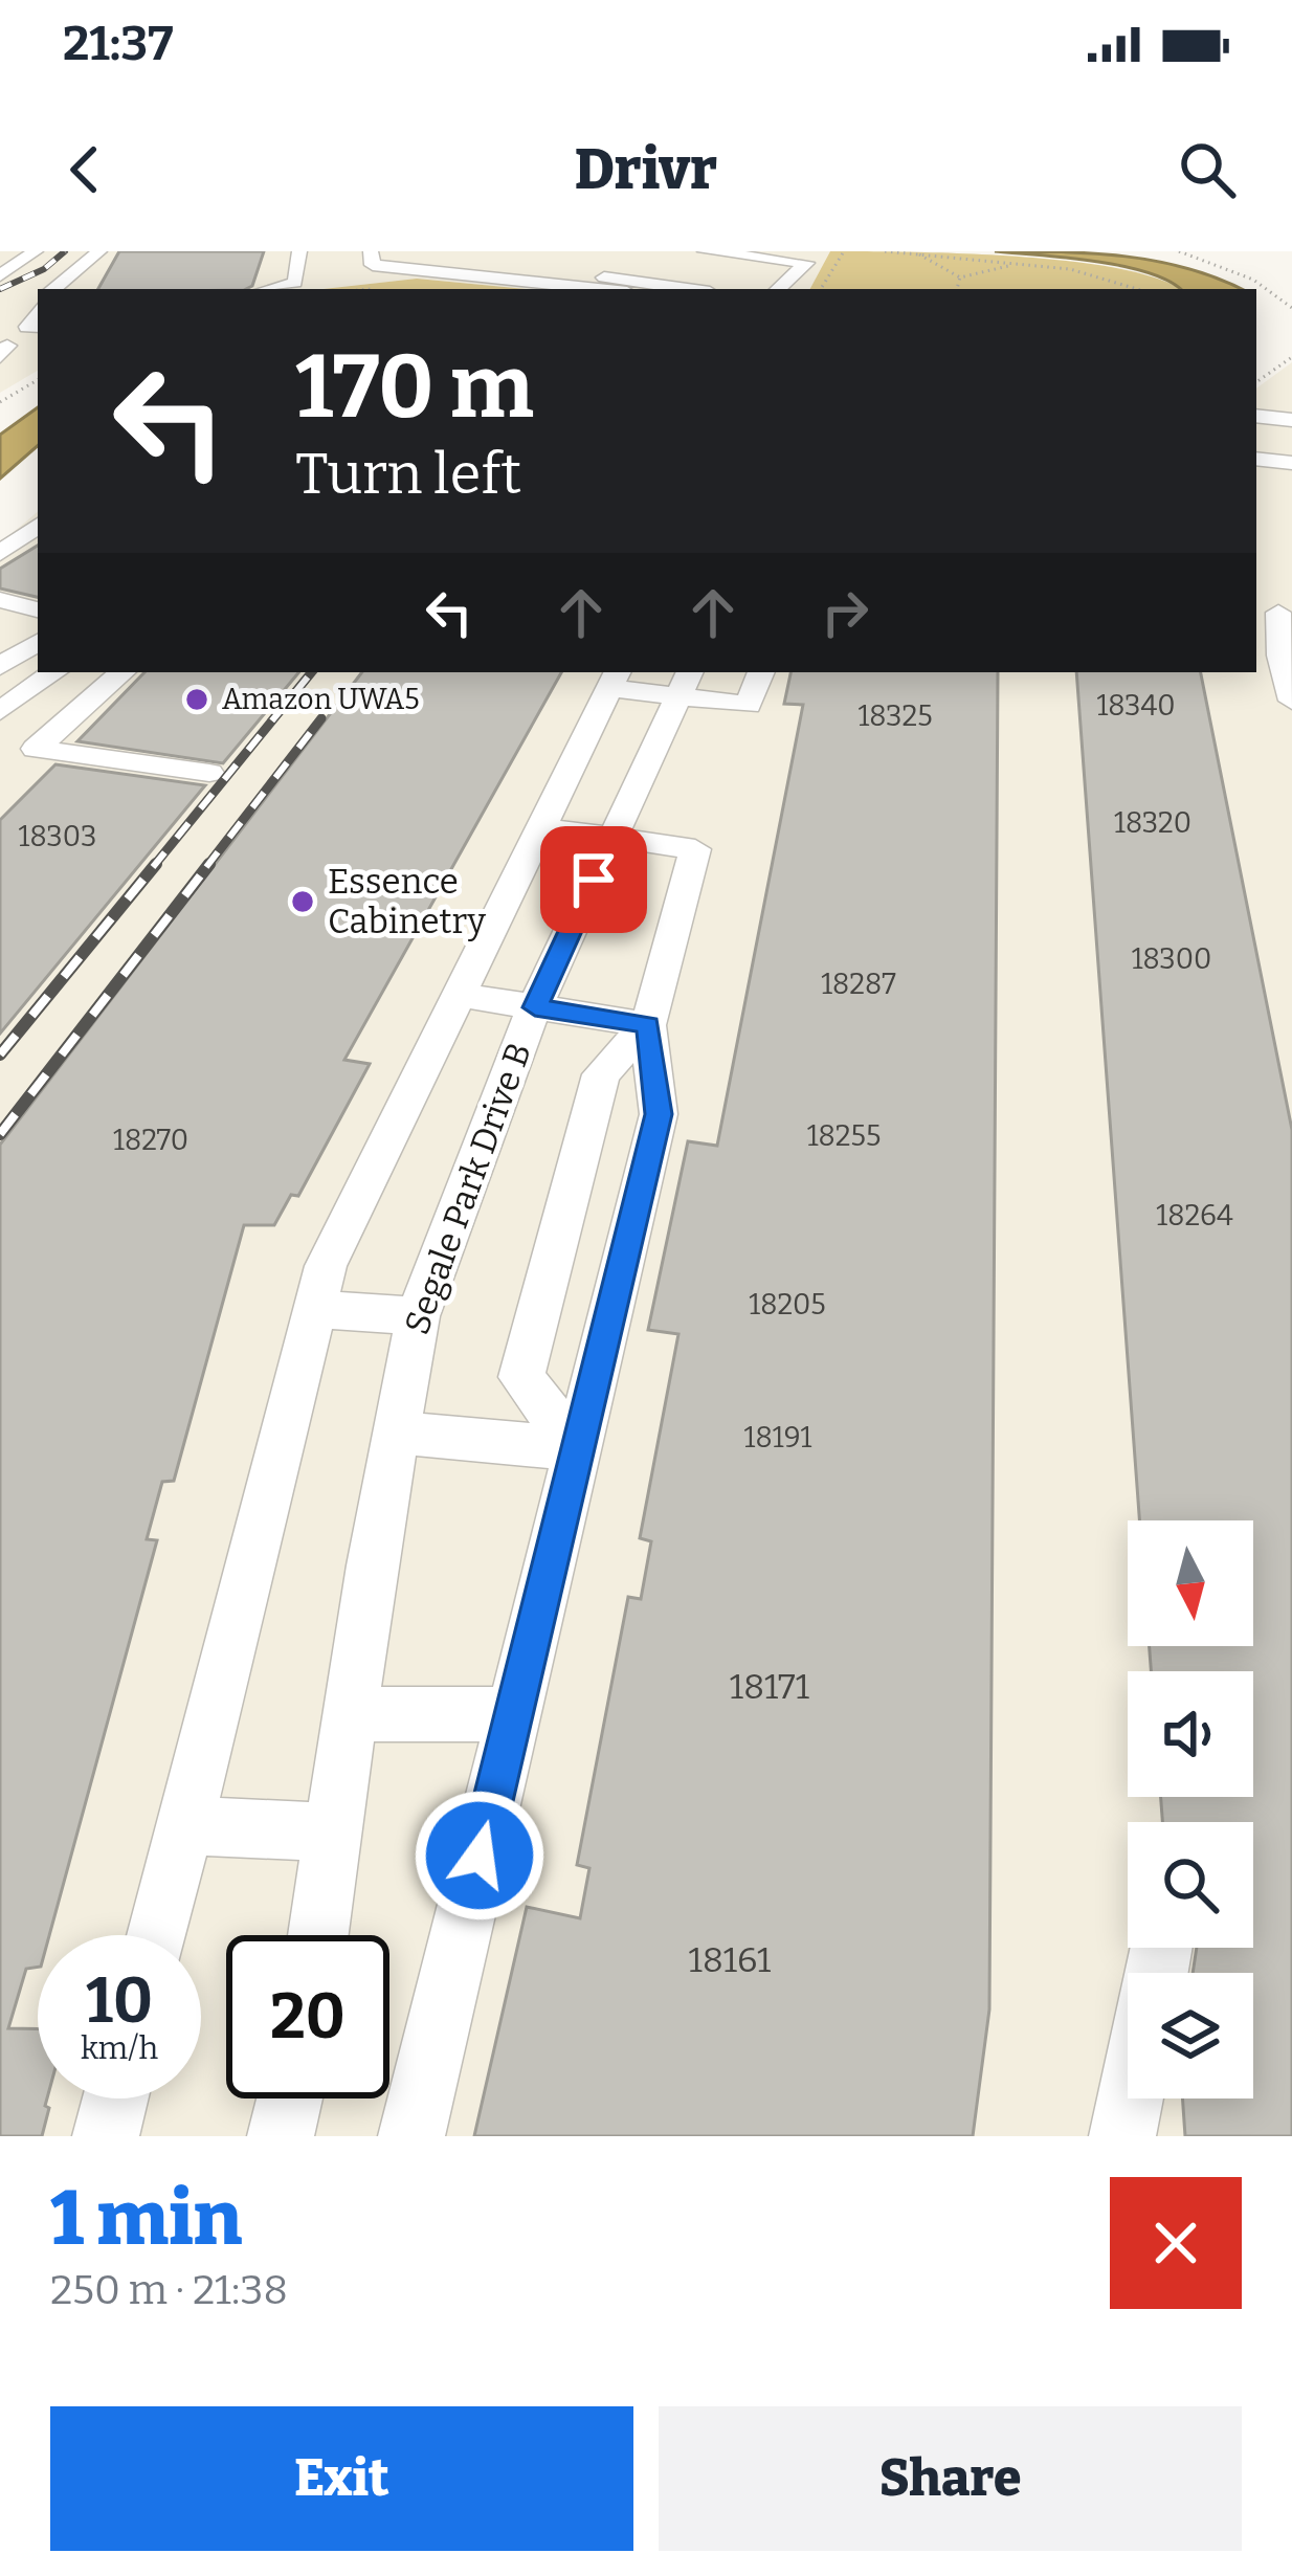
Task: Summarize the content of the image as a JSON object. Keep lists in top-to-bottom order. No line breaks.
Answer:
{"streets":{"street":["Segale Park Drive B"]},"places":["Amazon UWA5","Essence Cabinetry"],"house_numbers":["18340","18325","18320","18303","18300","18287","18255","18270","18264","18205","18191","18171","18161"],"north":"bottom","page":{"status":"21:37","header":"Drivr","turn":["170 m","Turn left"],"speed":"10 km/h","limit":"20","heading":["1 min","250 m · 21:38"],"buttons":["Exit","Share"]}}
